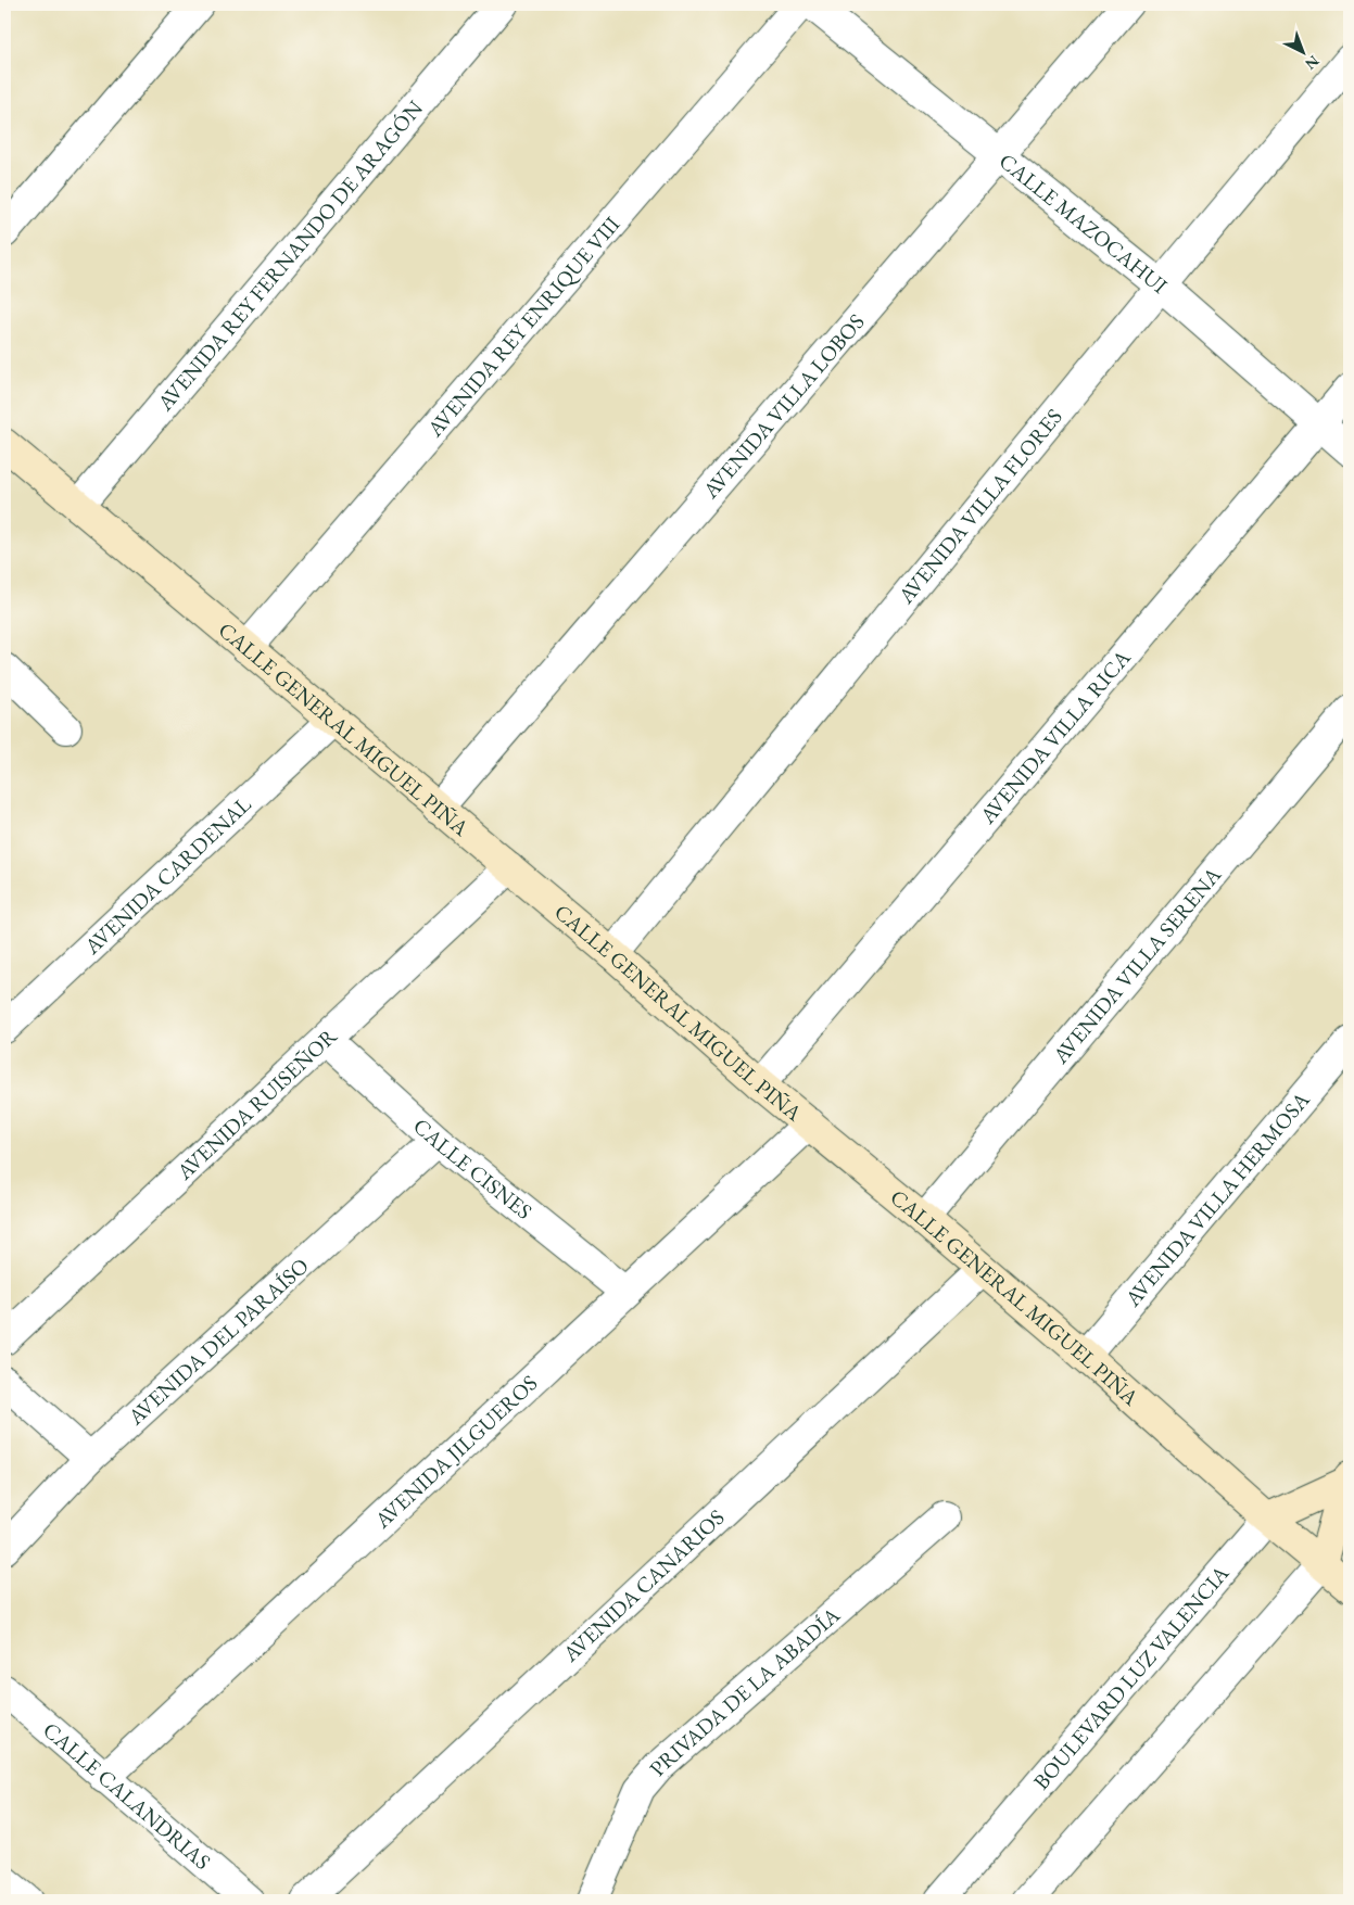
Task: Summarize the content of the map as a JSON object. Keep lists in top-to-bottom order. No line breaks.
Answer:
{"streets":{"street":["CALLE MAZOCAHUI","AVENIDA REY FERNANDO DE ARAGÓN","AVENIDA REY ENRIQUE VIII","AVENIDA VILLA LOBOS","AVENIDA VILLA FLORES","CALLE GENERAL MIGUEL PIÑA","AVENIDA VILLA RICA","AVENIDA CARDENAL","AVENIDA VILLA SERENA","AVENIDA RUISEÑOR","CALLE CISNES","AVENIDA VILLA HERMOSA","AVENIDA DEL PARAÍSO","AVENIDA JILGUEROS","AVENIDA CANARIOS","BOULEVARD LUZ VALENCIA","PRIVADA DE LA ABADÍA","CALLE CALANDRIAS"]},"crossings":[["CALLE MAZOCAHUI","AVENIDA VILLA LOBOS"],["CALLE MAZOCAHUI","AVENIDA VILLA FLORES"],["CALLE MAZOCAHUI","AVENIDA VILLA RICA"],["AVENIDA REY FERNANDO DE ARAGÓN","CALLE GENERAL MIGUEL PIÑA"],["AVENIDA REY ENRIQUE VIII","CALLE GENERAL MIGUEL PIÑA"],["AVENIDA VILLA LOBOS","CALLE GENERAL MIGUEL PIÑA"],["AVENIDA VILLA FLORES","CALLE GENERAL MIGUEL PIÑA"],["CALLE GENERAL MIGUEL PIÑA","AVENIDA VILLA RICA"],["CALLE GENERAL MIGUEL PIÑA","AVENIDA CARDENAL"],["CALLE GENERAL MIGUEL PIÑA","AVENIDA VILLA SERENA"],["CALLE GENERAL MIGUEL PIÑA","AVENIDA RUISEÑOR"],["CALLE GENERAL MIGUEL PIÑA","AVENIDA VILLA HERMOSA"],["CALLE GENERAL MIGUEL PIÑA","AVENIDA JILGUEROS"],["CALLE GENERAL MIGUEL PIÑA","AVENIDA CANARIOS"],["CALLE GENERAL MIGUEL PIÑA","BOULEVARD LUZ VALENCIA"],["AVENIDA RUISEÑOR","CALLE CISNES"],["CALLE CISNES","AVENIDA DEL PARAÍSO"],["CALLE CISNES","AVENIDA JILGUEROS"],["AVENIDA JILGUEROS","CALLE CALANDRIAS"]],"north":"bottom right"}
